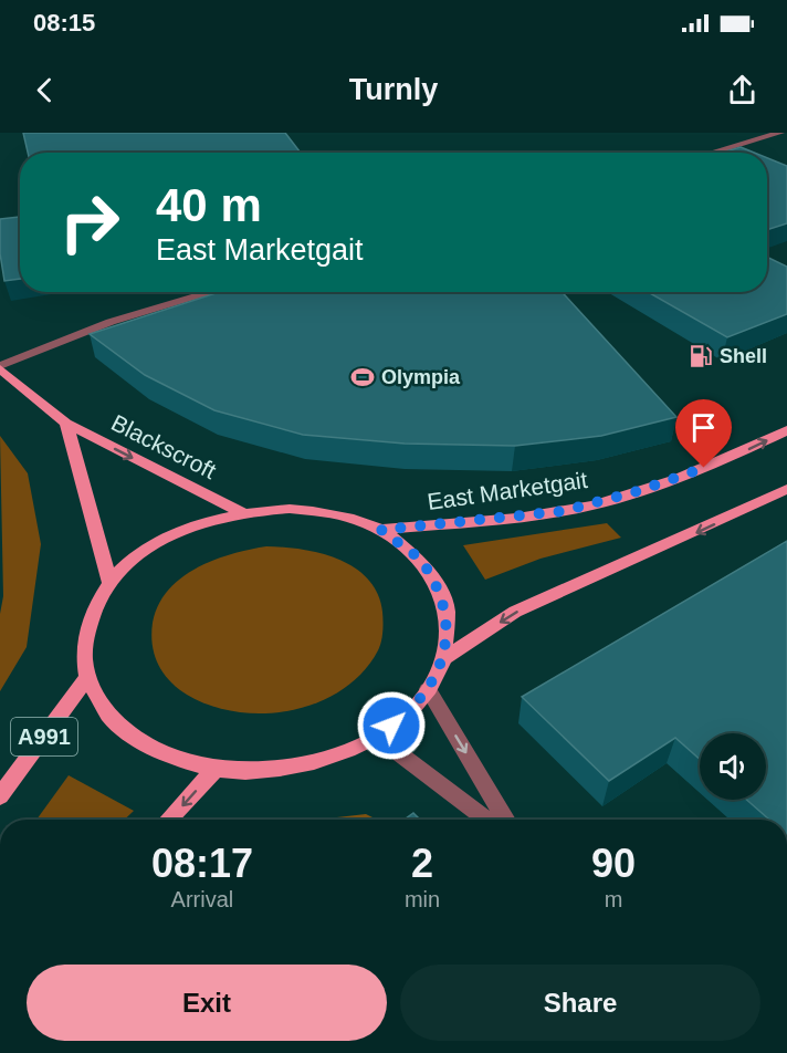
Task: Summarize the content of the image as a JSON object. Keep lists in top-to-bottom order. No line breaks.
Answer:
{"streets":{"main road":["Blackscroft","East Marketgait","A991"]},"one_way":["Blackscroft"],"places":{"fuel station":["Shell"],"sports":["Olympia"]},"page":{"status":"08:15","header":"Turnly","turn":["40 m","East Marketgait"],"eta":["08:17","Arrival","2","min","90","m"],"buttons":["Exit","Share"]}}
